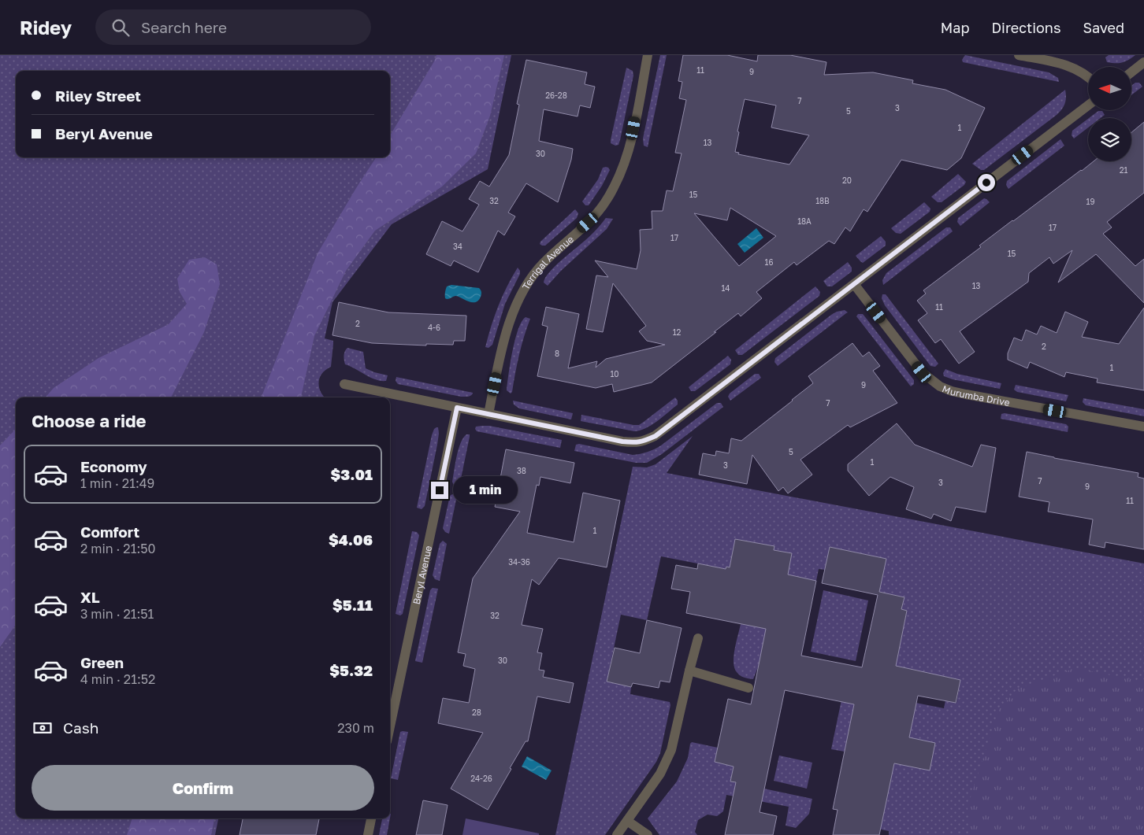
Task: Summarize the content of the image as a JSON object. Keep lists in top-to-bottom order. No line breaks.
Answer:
{"streets":{"street":["Terrigal Avenue","Murumba Drive","Beryl Avenue"]},"house_numbers":["11","9","26-28","7","3","5","1","13","30","21","20","15","32","18B","19","18A","17","17","34","15","16","13","14","11","2","4-6","12","2","8","1","10","9","7","5","1","3","38","7","3","9","11","1","34-36","32","30","28","24-26"],"north":"left","page":{"header":"Ridey","search":"Search here","nav":["Map","Directions","Saved"],"banner":["Riley Street","Beryl Avenue"],"heading":"Choose a ride","list":[{"name":"Economy","note":"1 min · 21:49","value":"$3.01"},{"name":"Comfort","note":"2 min · 21:50","value":"$4.06"},{"name":"XL","note":"3 min · 21:51","value":"$5.11"},{"name":"Green","note":"4 min · 21:52","value":"$5.32"}],"bubble":"1 min","pay":["Cash","230 m"],"buttons":"Confirm"}}
